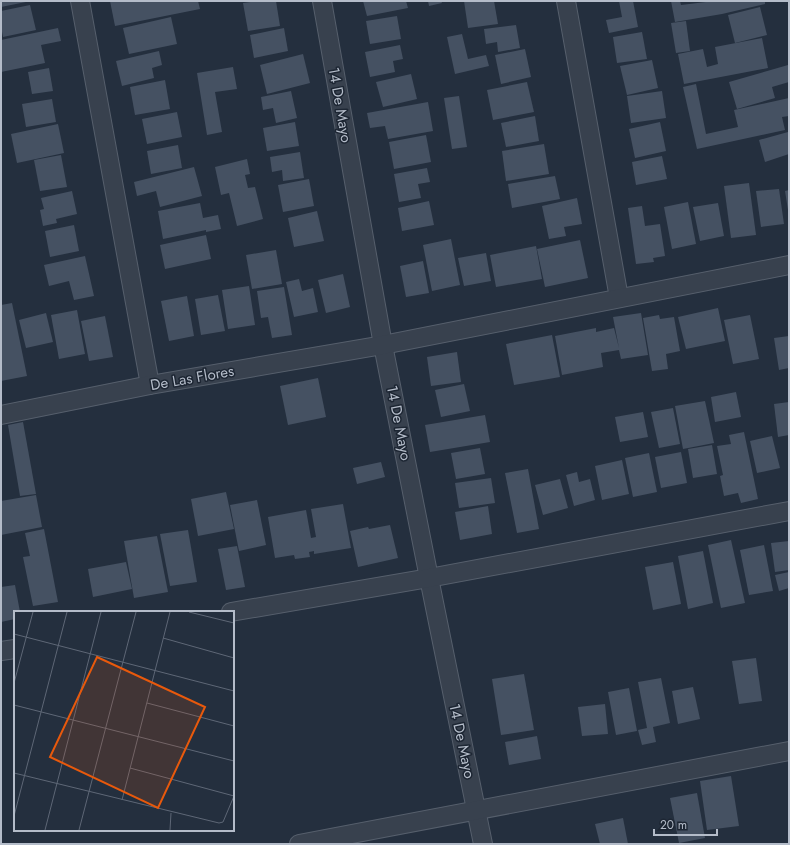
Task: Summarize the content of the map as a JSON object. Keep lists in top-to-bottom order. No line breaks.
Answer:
{"streets":{"street":["14 De Mayo","De Las Flores"]},"crossings":[["14 De Mayo","De Las Flores"]],"scale_bar":"20 m"}
